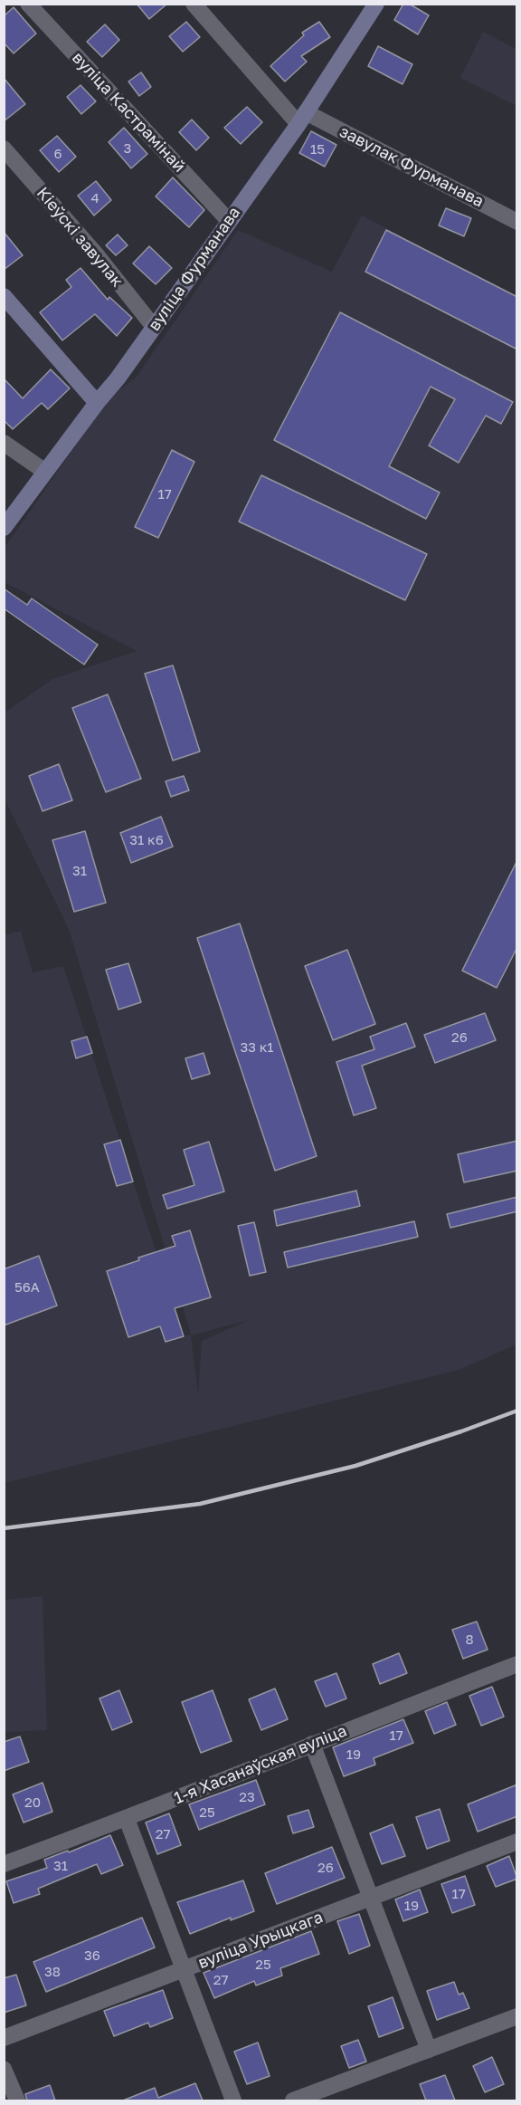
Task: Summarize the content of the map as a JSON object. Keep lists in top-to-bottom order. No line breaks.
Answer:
{"streets":{"street":["вуліца Кастрамінай","завулак Фурманава","Кіеўскі завулак","вуліца Фурманава","1-я Хасанаўская вуліца","вуліца Урыцкага"]},"crossings":[["вуліца Кастрамінай","вуліца Фурманава"],["завулак Фурманава","вуліца Фурманава"],["Кіеўскі завулак","вуліца Фурманава"]],"house_numbers":["3","15","6","4","17","31 к6","31","26","33 к1","56А","8","17","19","23","20","25","27","31","26","17","19","36","25","38","27"]}
